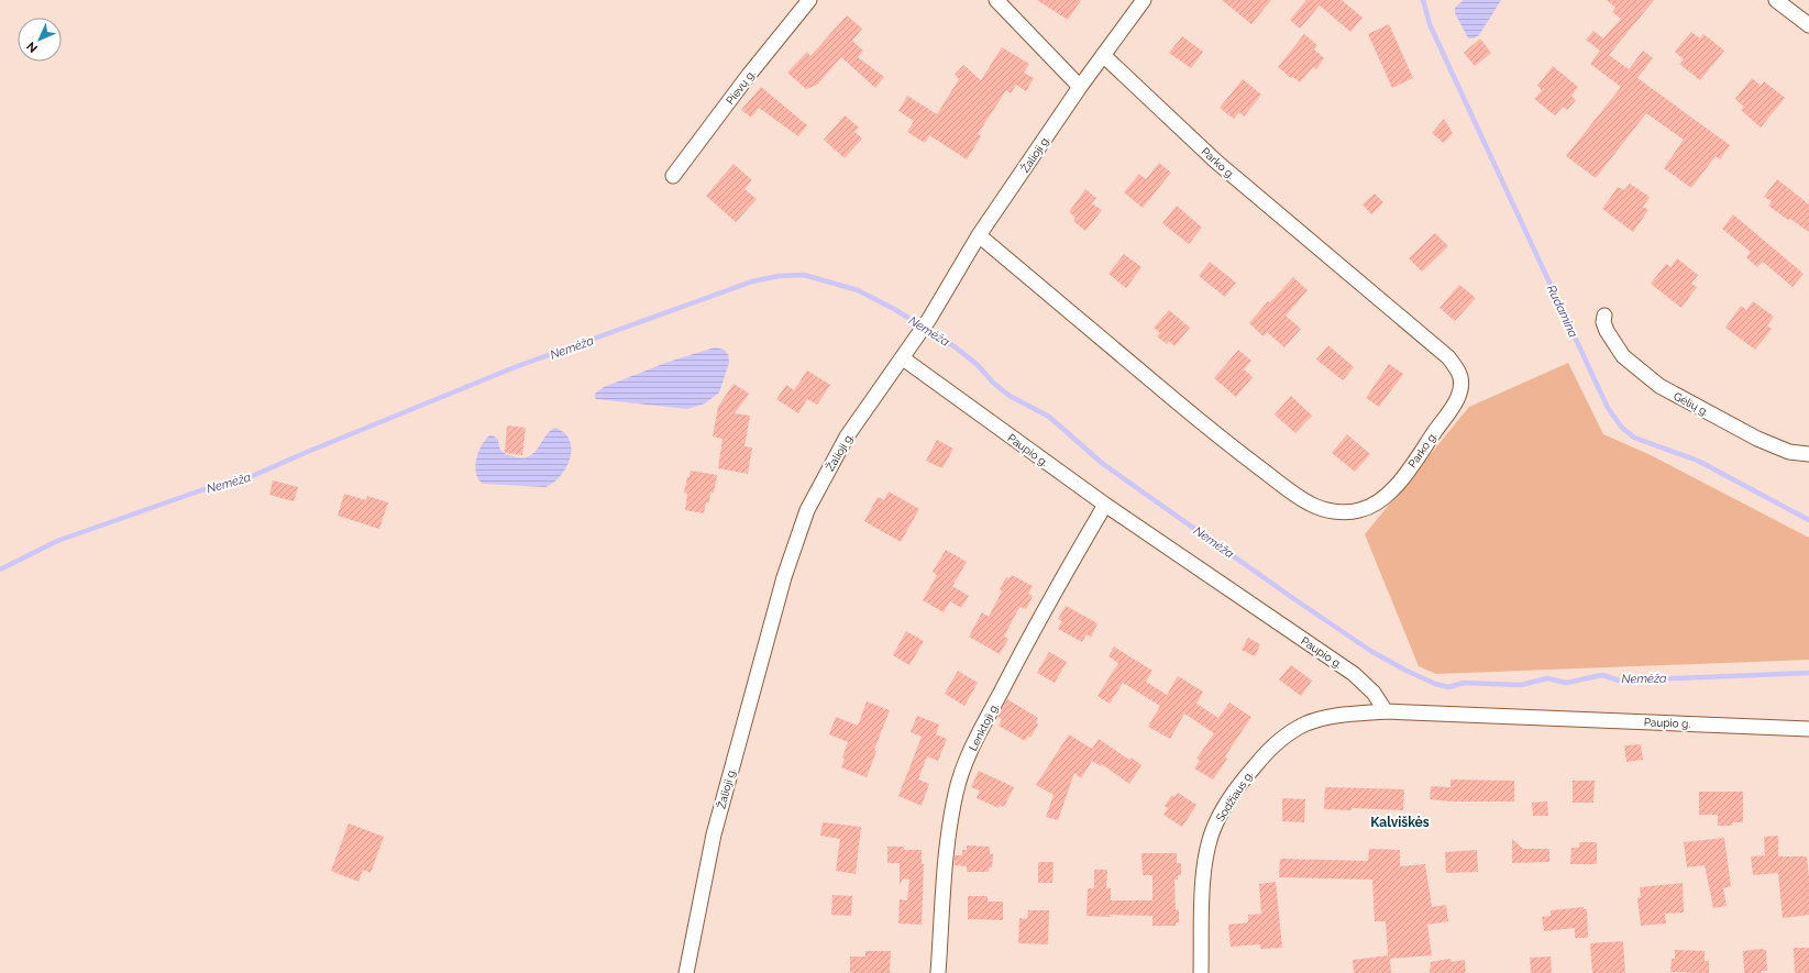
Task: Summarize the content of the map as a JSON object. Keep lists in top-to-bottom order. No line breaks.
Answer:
{"streets":{"street":["Pievų g.","Žalioji g.","Parko g.","Gėlių g.","Paupio g.","Lenktoji g.","Sodžiaus g."]},"crossings":[["Žalioji g.","Parko g."],["Žalioji g.","Paupio g."],["Paupio g.","Lenktoji g."],["Paupio g.","Sodžiaus g."]],"districts":["Kalviškės"],"water":["Rudamina","Nemėža"],"north":"bottom left"}
